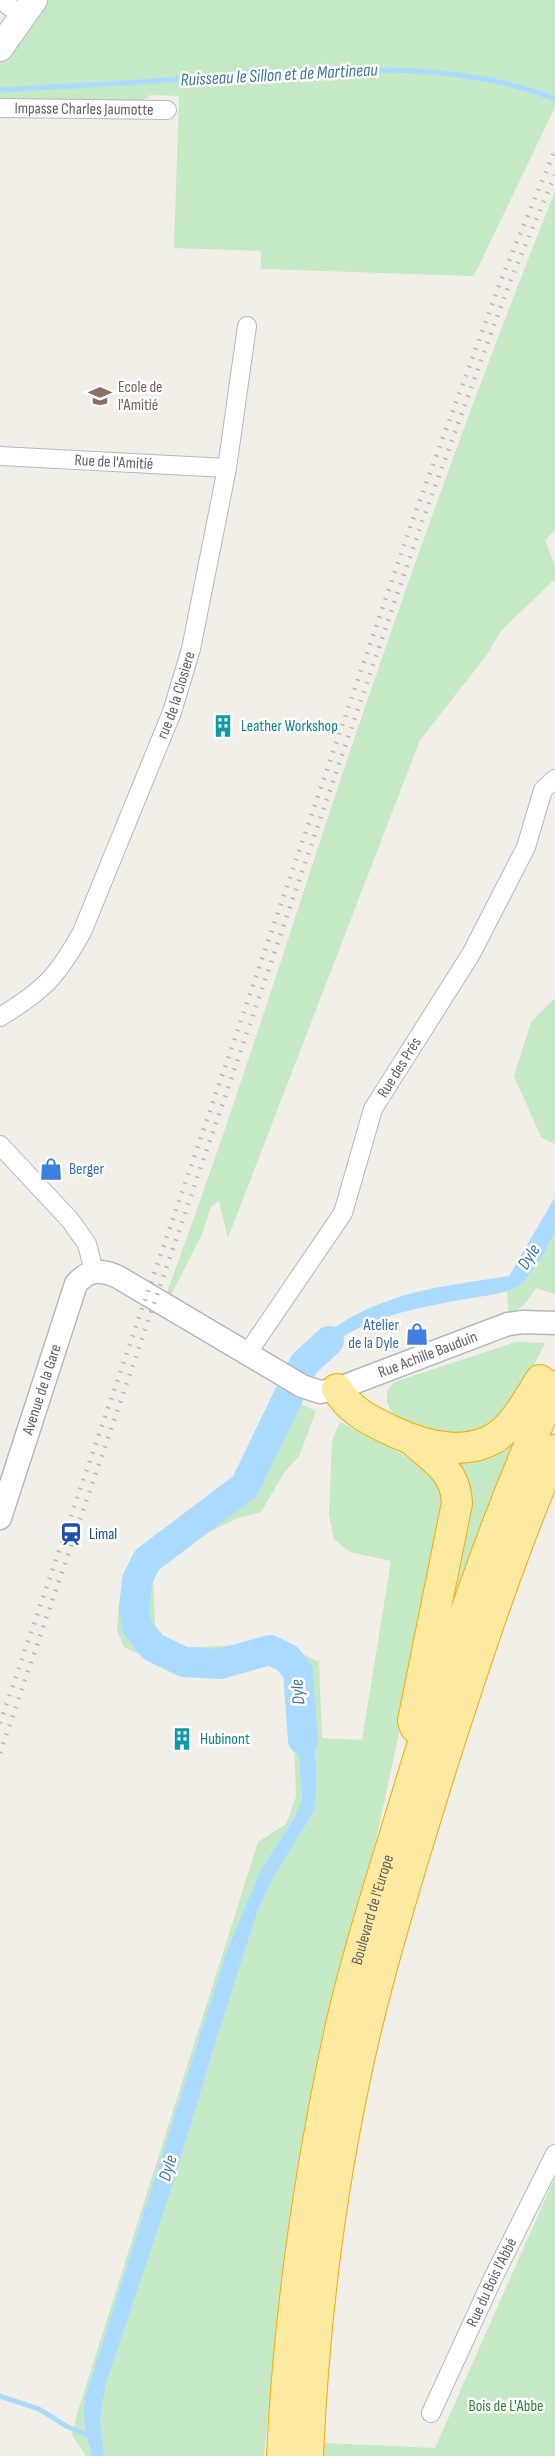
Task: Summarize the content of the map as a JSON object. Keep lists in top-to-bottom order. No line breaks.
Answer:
{"streets":{"highway":["Boulevard de l'Europe"],"street":["Impasse Charles Jaumotte","Rue de l'Amitié","rue de la Closiere","Rue des Prés","Rue Achille Bauduin","Avenue de la Gare","Rue du Bois l'Abbé"]},"crossings":[["Rue de l'Amitié","rue de la Closiere"],["Rue des Prés","Rue Achille Bauduin"]],"water":["Ruisseau le Sillon et de Martineau","Dyle"],"parks":["Bois de L'Abbe"],"places":{"school or university":["Ecole de l'Amitié"],"building":["Leather Workshop","Hubinont"],"shop":["Berger","Atelier de la Dyle"],"station":["Limal"]}}
